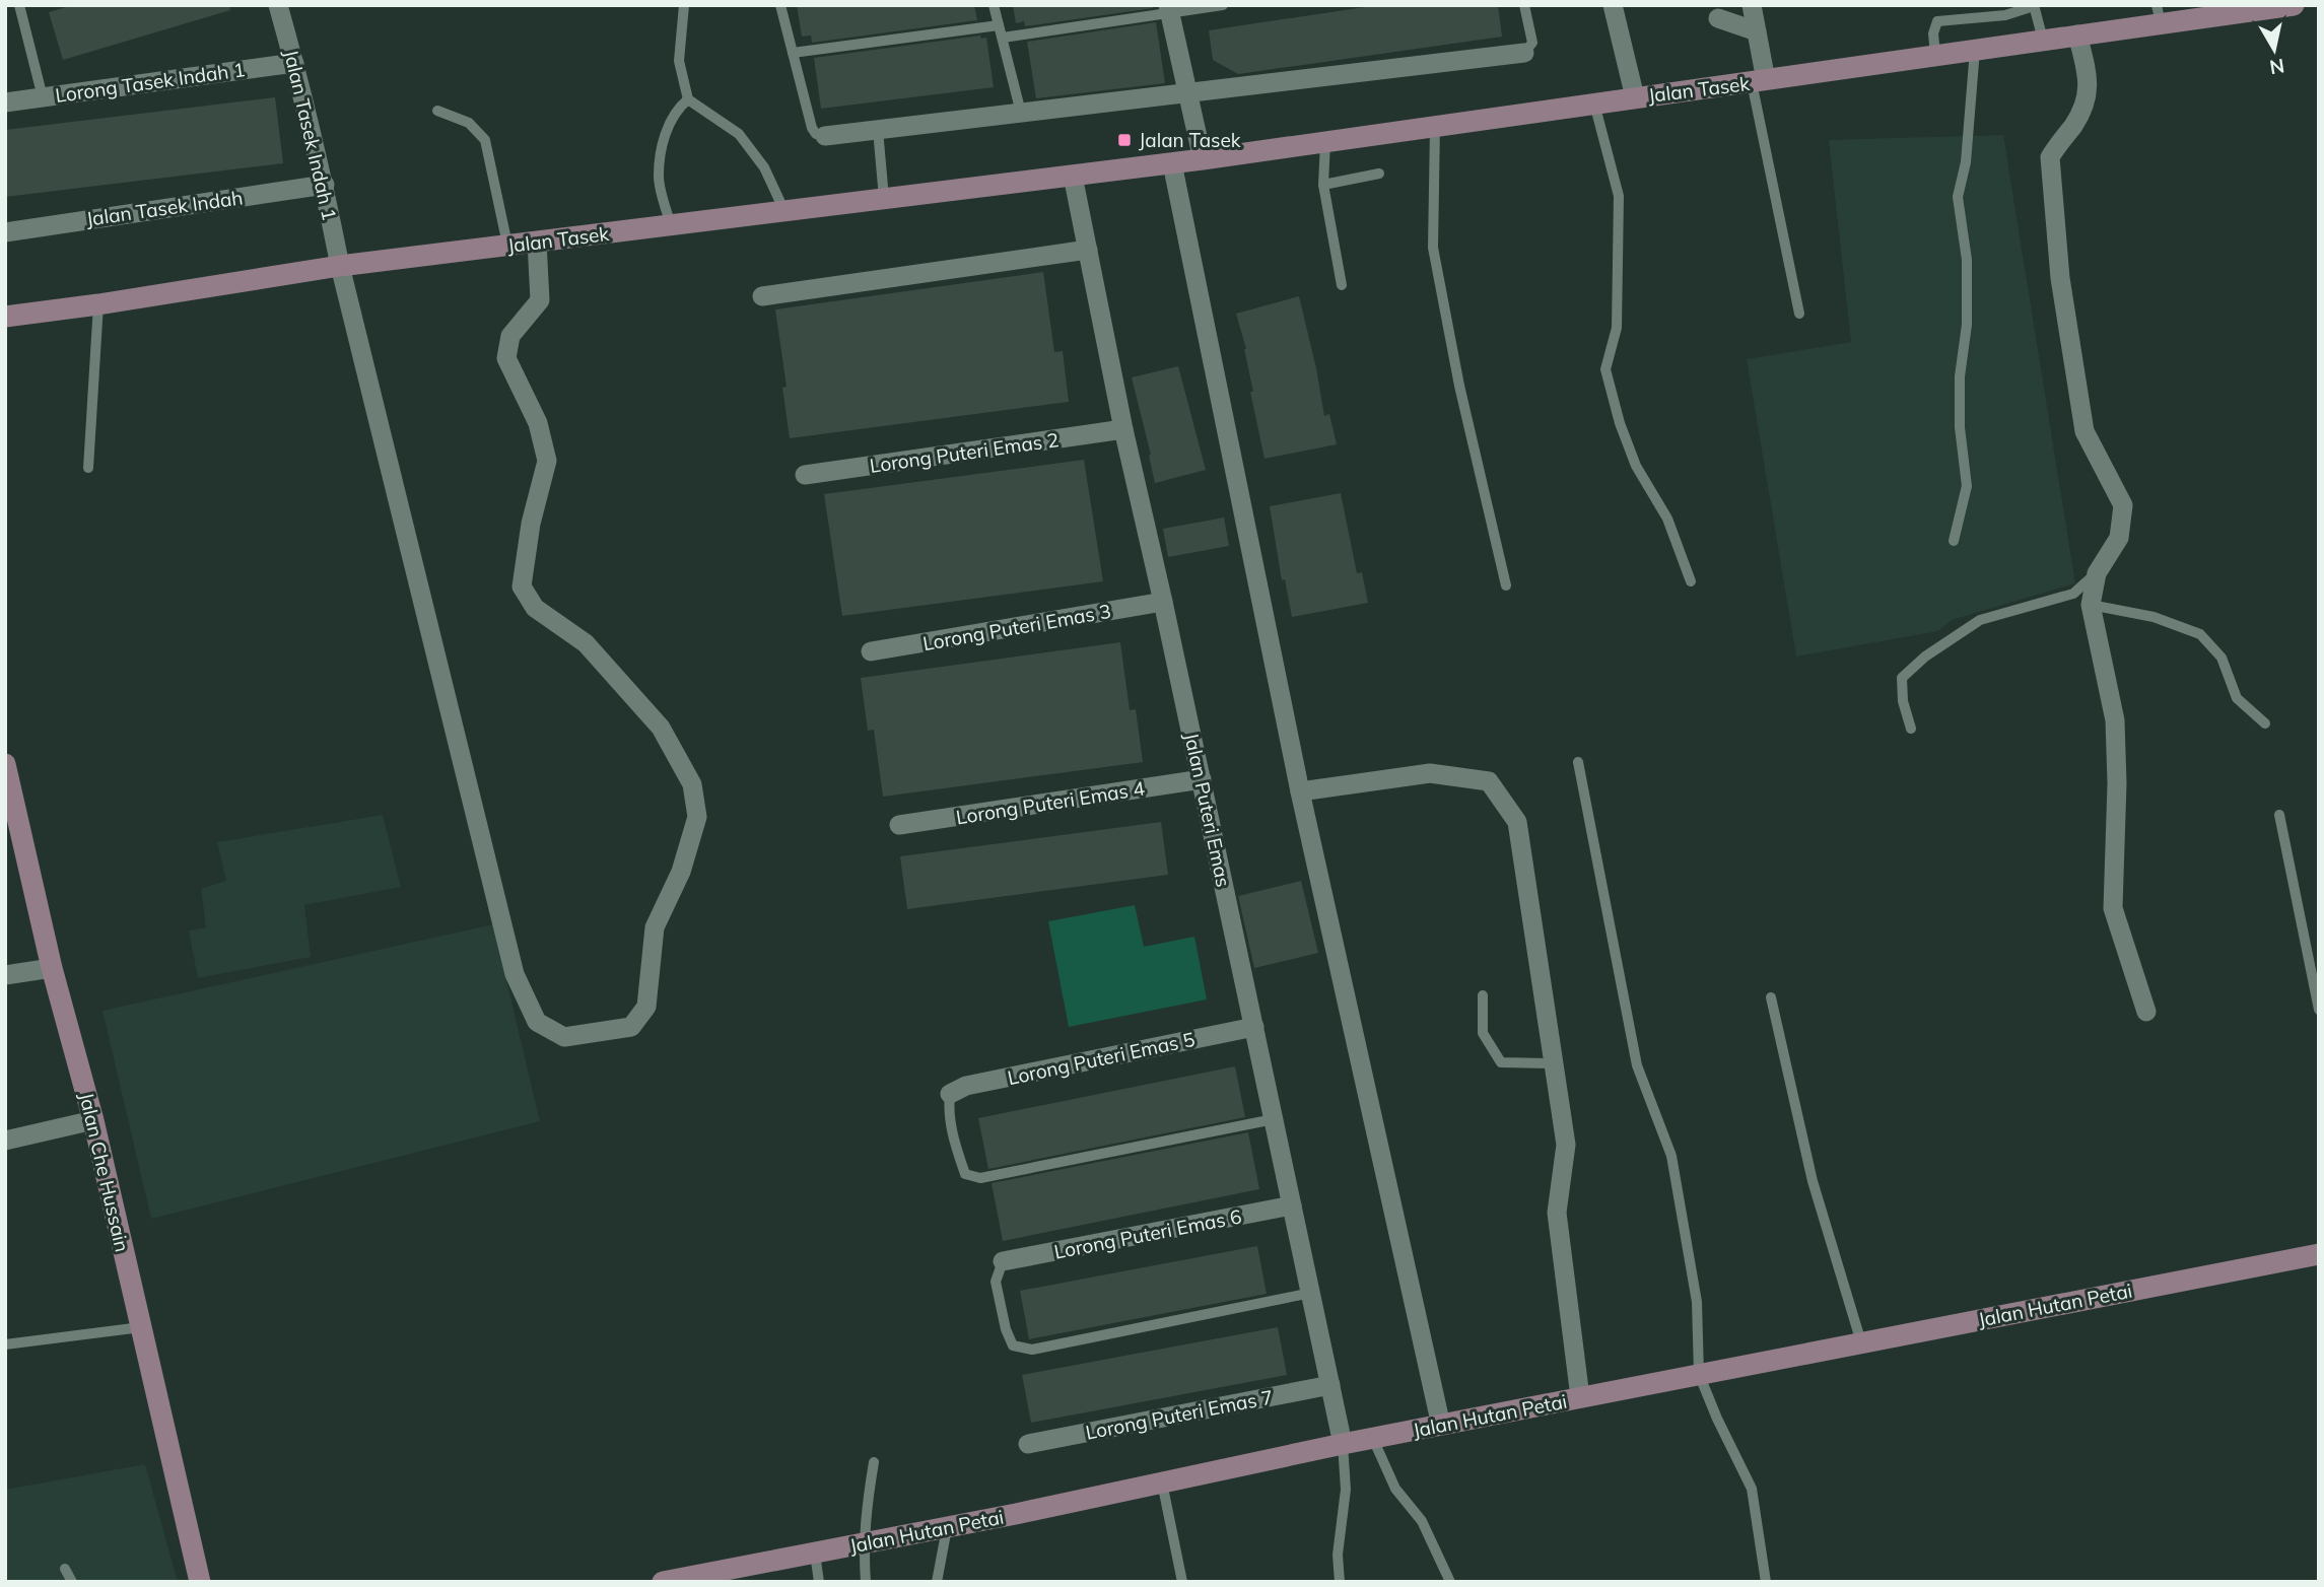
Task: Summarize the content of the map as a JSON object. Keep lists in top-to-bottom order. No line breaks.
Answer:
{"streets":{"main road":["Jalan Tasek","Jalan Che Hussain","Jalan Hutan Petai"],"street":["Lorong Tasek Indah 1","Jalan Tasek Indah 1","Jalan Tasek Indah","Lorong Puteri Emas 2","Lorong Puteri Emas 3","Lorong Puteri Emas 4","Jalan Puteri Emas","Lorong Puteri Emas 5","Lorong Puteri Emas 6","Lorong Puteri Emas 7"]},"crossings":[["Lorong Tasek Indah 1","Jalan Tasek Indah 1"],["Jalan Tasek","Jalan Tasek Indah 1"],["Jalan Tasek","Jalan Puteri Emas"],["Jalan Tasek Indah 1","Jalan Tasek Indah"],["Lorong Puteri Emas 2","Jalan Puteri Emas"],["Lorong Puteri Emas 3","Jalan Puteri Emas"],["Lorong Puteri Emas 4","Jalan Puteri Emas"],["Jalan Puteri Emas","Lorong Puteri Emas 5"],["Jalan Puteri Emas","Lorong Puteri Emas 6"],["Jalan Puteri Emas","Jalan Hutan Petai"],["Jalan Puteri Emas","Lorong Puteri Emas 7"]],"places":{"transit":["Jalan Tasek"]},"north":"bottom"}
